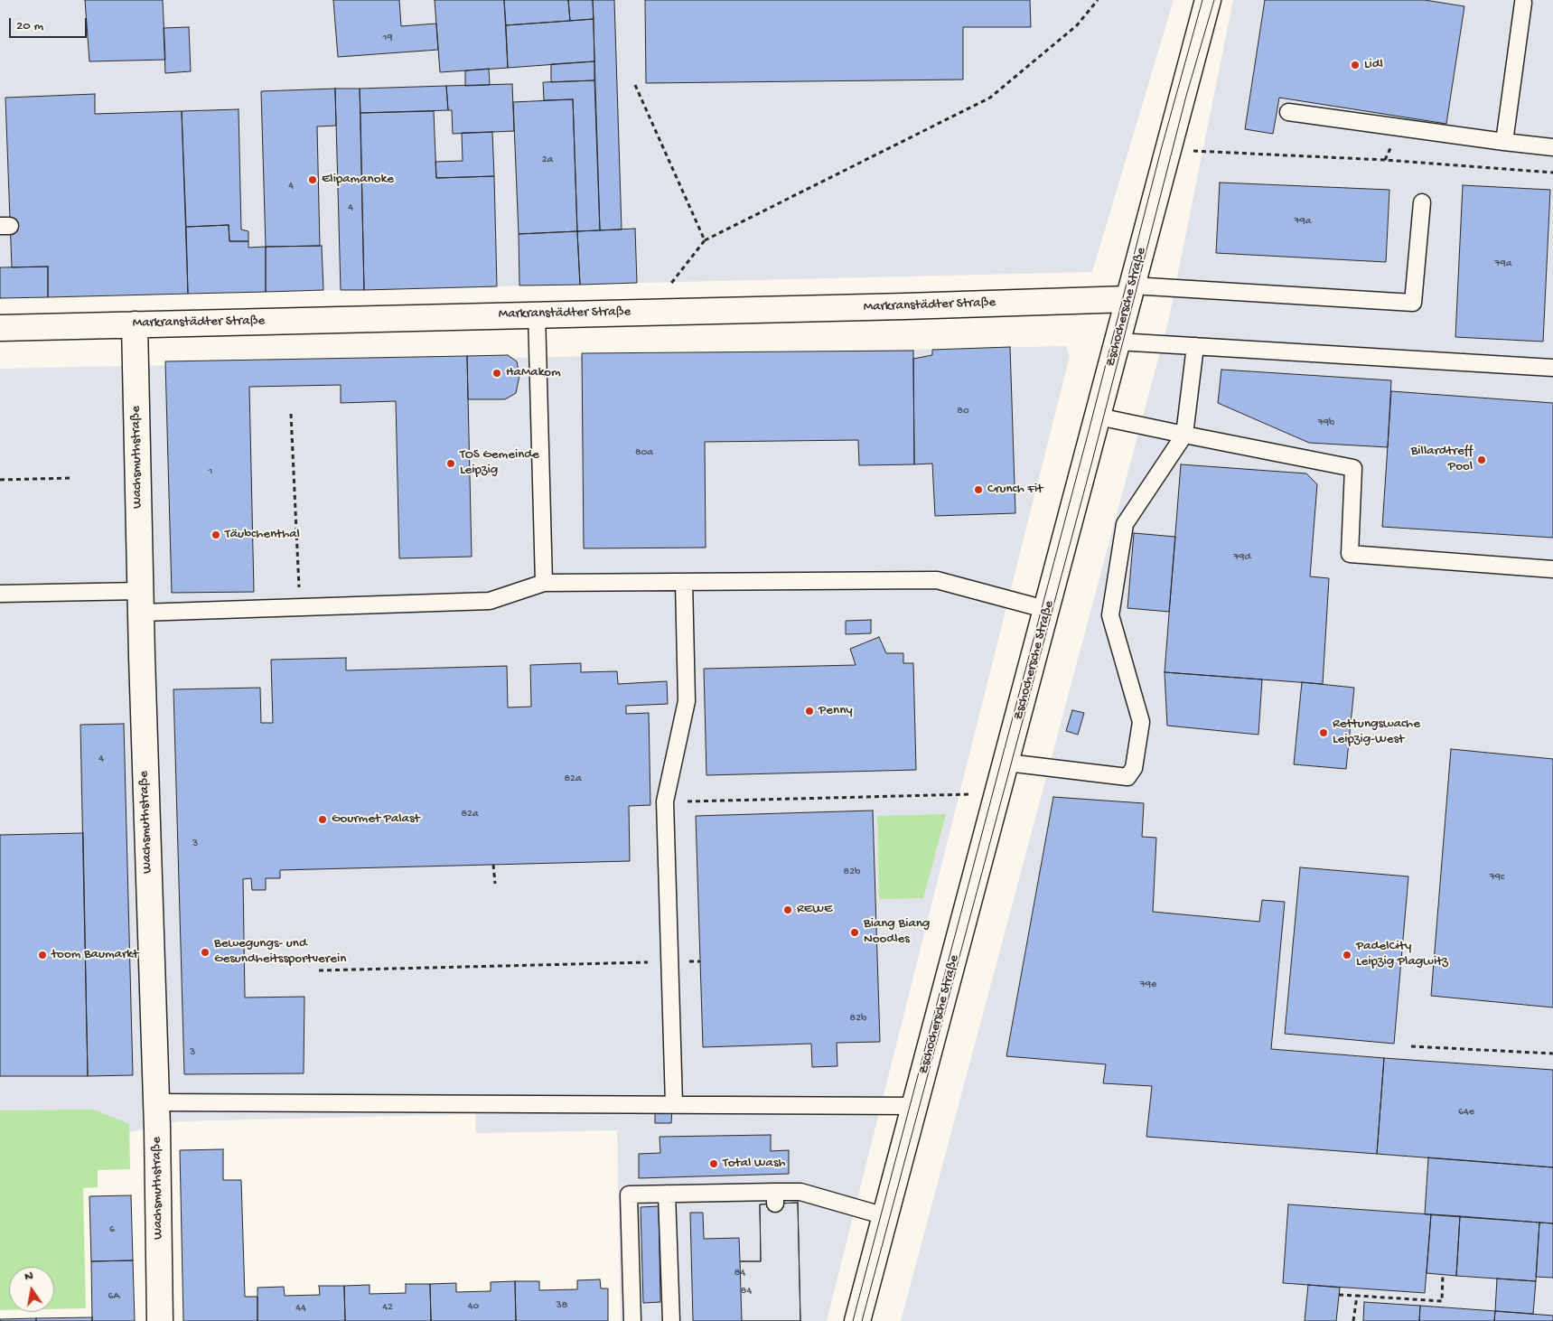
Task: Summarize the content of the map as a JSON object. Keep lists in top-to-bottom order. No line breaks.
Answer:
{"streets":{"street":["Markranstädter Straße","Zschochersche Straße","Wachsmuthstraße"]},"crossings":[["Markranstädter Straße","Zschochersche Straße"],["Markranstädter Straße","Wachsmuthstraße"]],"places":["Lidl","Elipamanoke","HaMakom","Billardtreff Pool","TOS Gemeinde Leipzig","Crunch Fit","Täubchenthal","Penny","Rettungswache Leipzig-West","Gourmet Palast","REWE","Biang Biang Noodles","Bewegungs- und Gesundheitssportverein","toom Baumarkt","PadelCity Leipzig Plagwitz","Total Wash"],"house_numbers":["19","2a","4","4","79a","79a","80","79b","80a","1","79d","4","82a","82a","3","82b","79c","79e","82b","3","64e","6","84","84","6A","38","40","42","44"],"scale_bar":"20 m","north":"top"}
